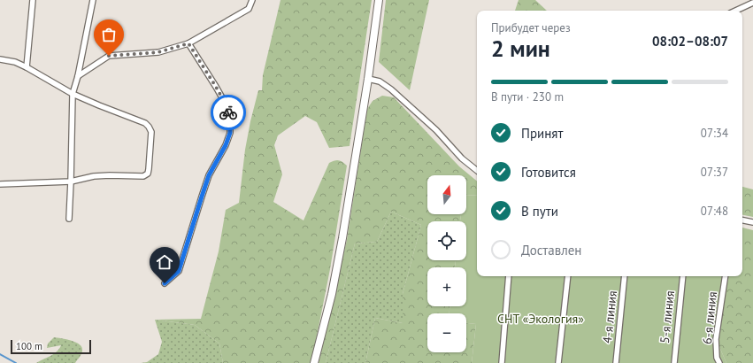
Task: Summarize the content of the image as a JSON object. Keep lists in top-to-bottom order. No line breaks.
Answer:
{"streets":{"street":["4-я линия","5-я линия","6-я линия"]},"parks":["СНТ «Экология»"],"scale_bar":"100 m","north":"top","page":{"heading":["2 мин","Прибудет через","08:02–08:07"],"bar":"В пути · 230 m","list":[["Принят","07:34"],["Готовится","07:37"],["В пути","07:48"],"Доставлен"],"map_buttons":["+","−"],"scale":"100 m"}}
